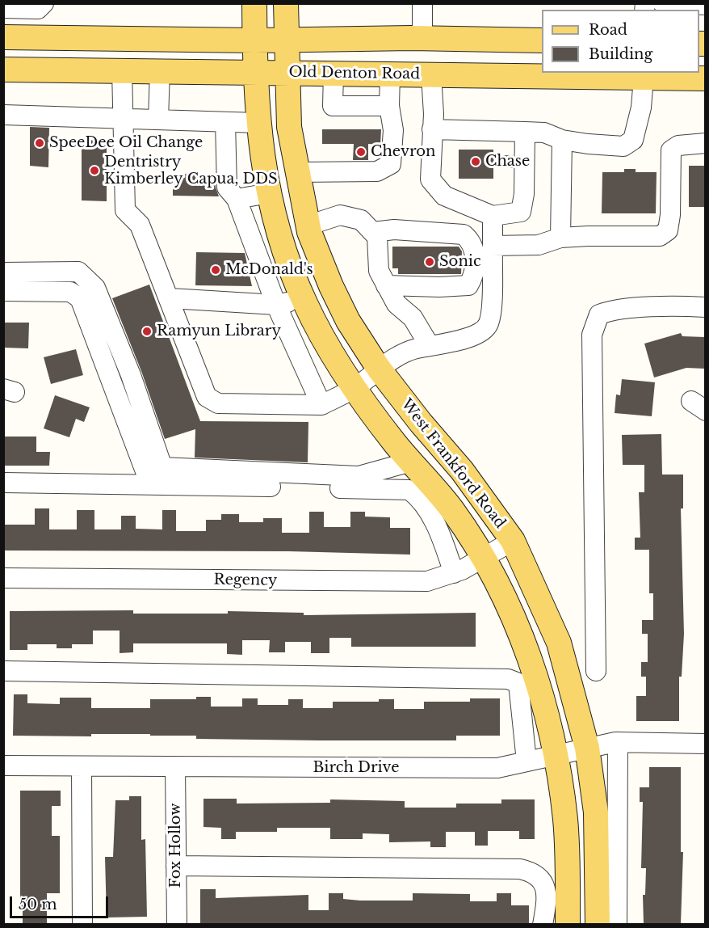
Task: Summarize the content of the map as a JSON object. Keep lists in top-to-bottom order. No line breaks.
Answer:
{"streets":{"main road":["Old Denton Road","West Frankford Road"],"street":["Regency","Birch Drive","Fox Hollow"]},"crossings":[["Old Denton Road","West Frankford Road"],["West Frankford Road","Regency"],["West Frankford Road","Birch Drive"],["Birch Drive","Fox Hollow"]],"places":["SpeeDee Oil Change","Chevron","Chase","Dentristry Kimberley Capua, DDS","Sonic","McDonald's","Ramyun Library"],"legend":["Road","Building"],"scale_bar":"50 m"}
